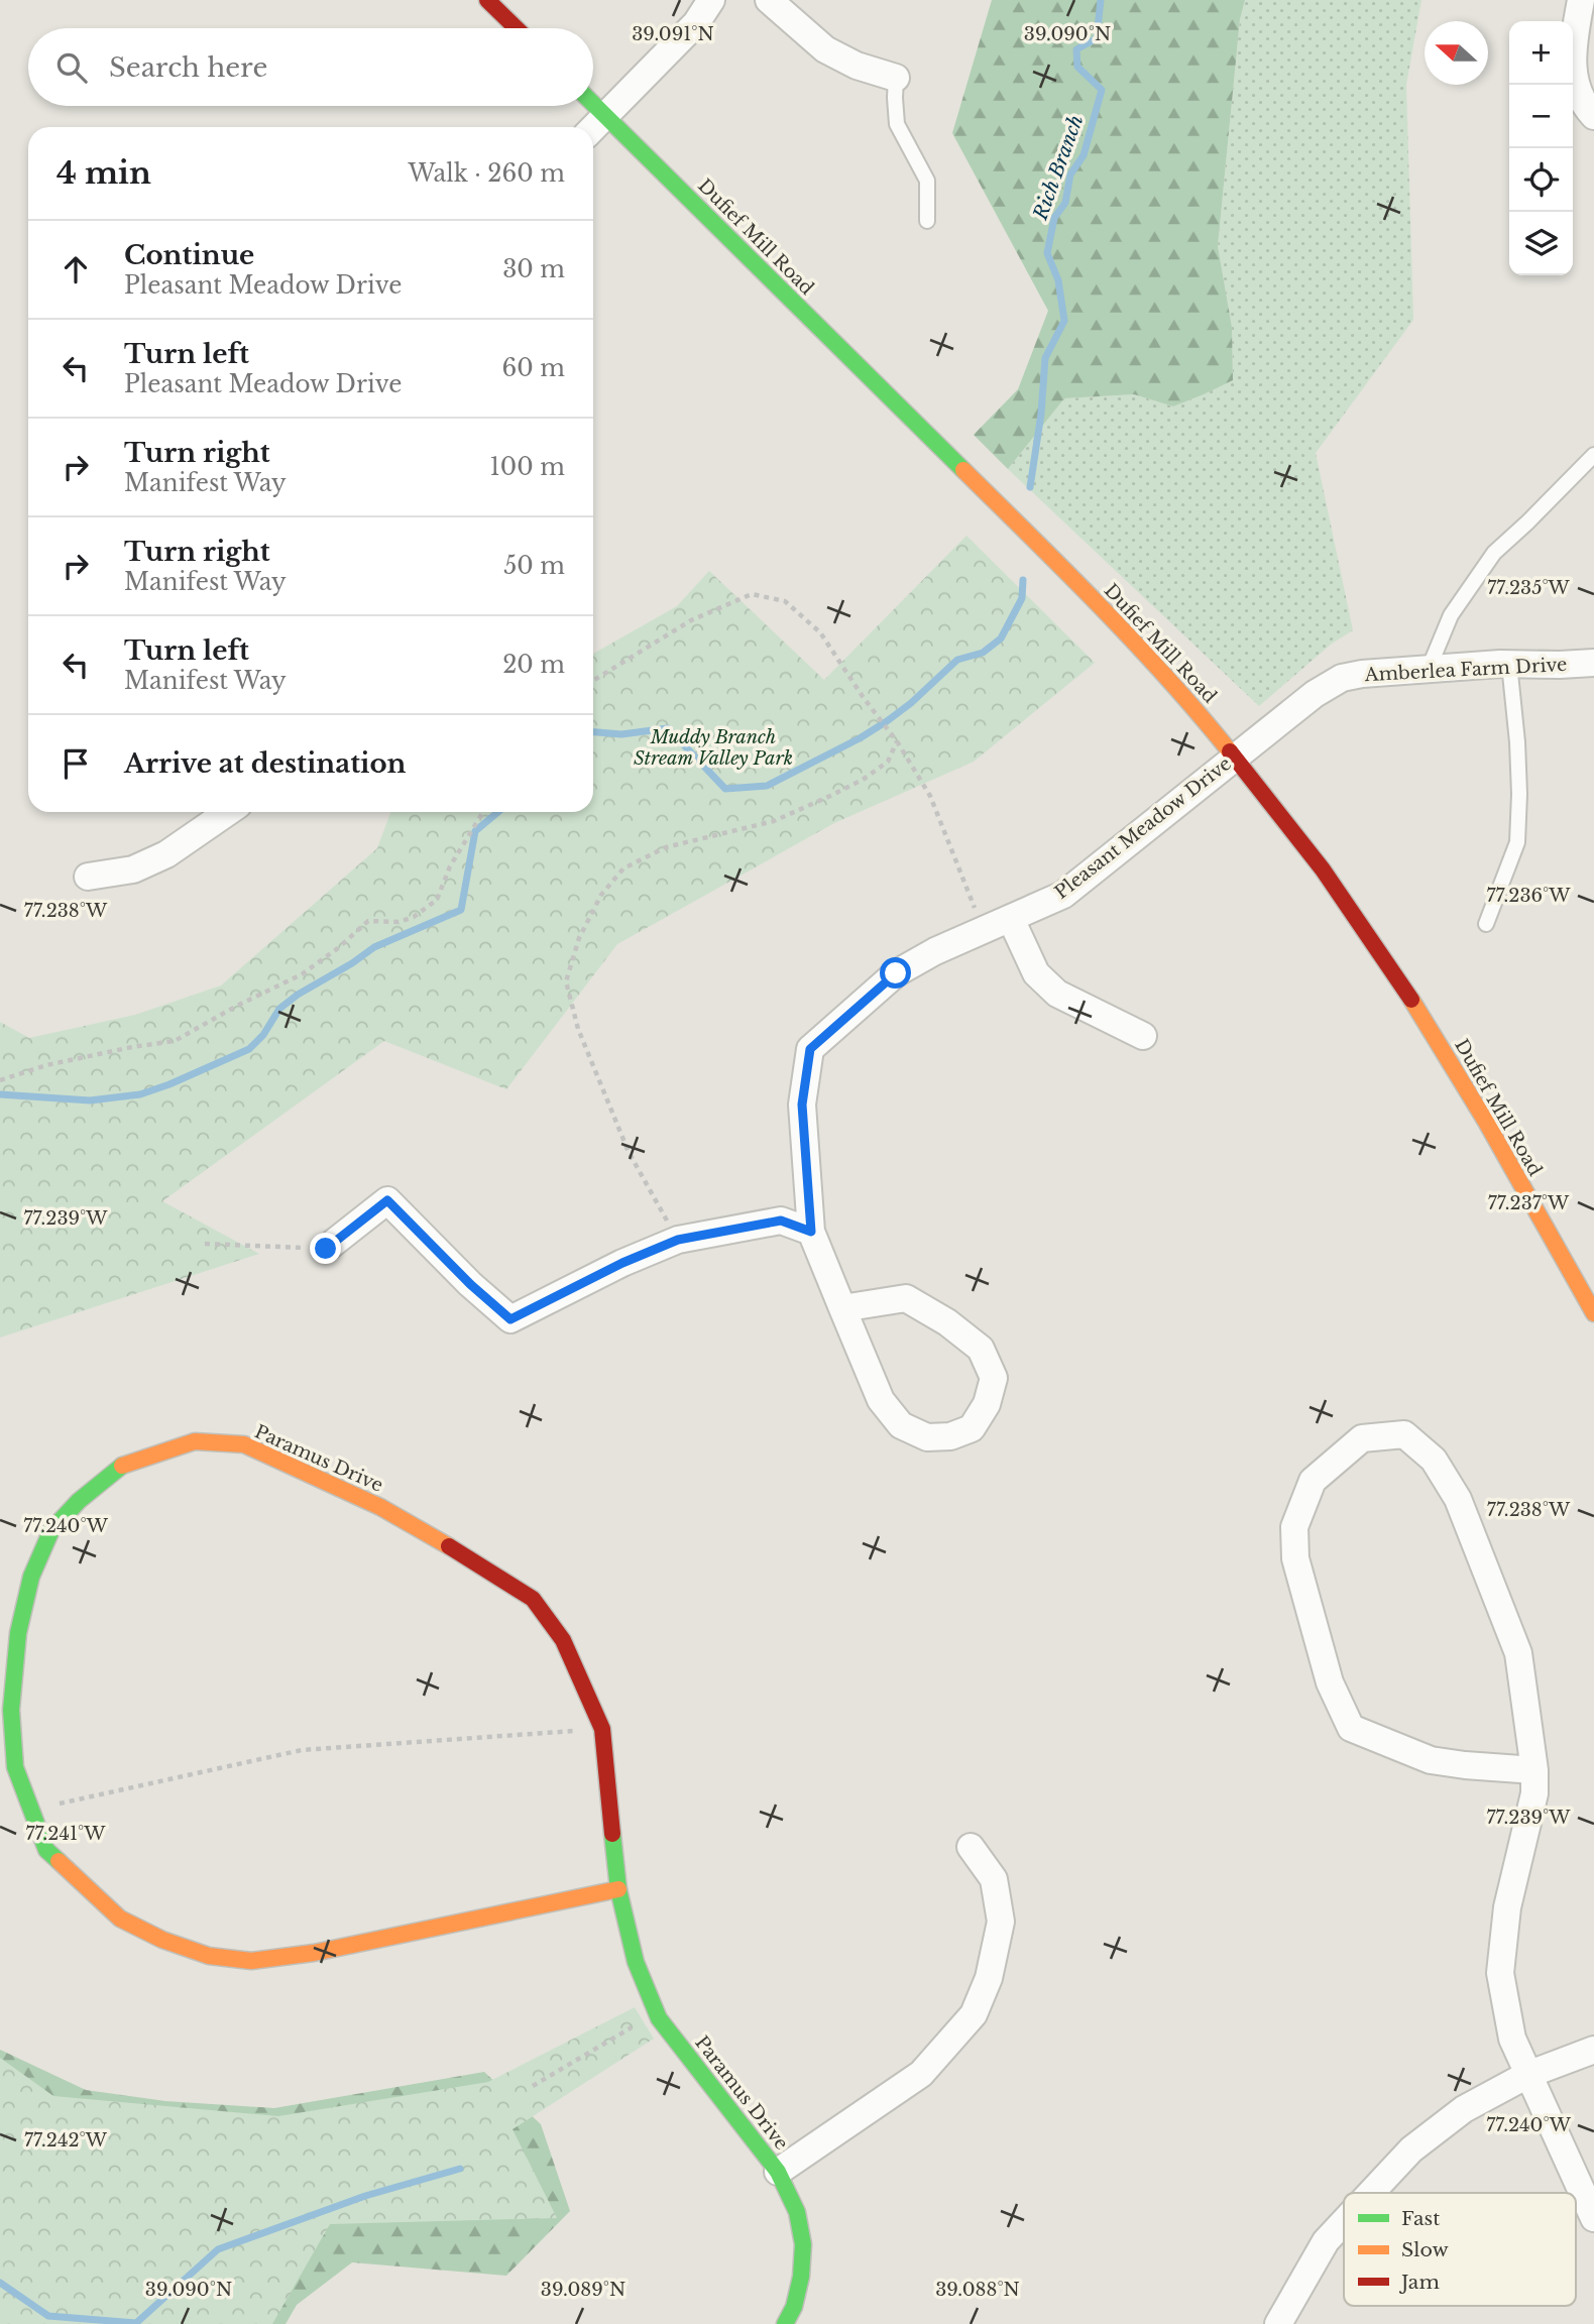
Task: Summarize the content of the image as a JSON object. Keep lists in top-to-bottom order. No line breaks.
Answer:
{"streets":{"street":["Dufief Mill Road","Amberlea Farm Drive","Pleasant Meadow Drive","Paramus Drive"]},"crossings":[["Dufief Mill Road","Amberlea Farm Drive"],["Dufief Mill Road","Pleasant Meadow Drive"],["Amberlea Farm Drive","Pleasant Meadow Drive"]],"water":["Rich Branch"],"parks":["Muddy Branch Stream Valley Park"],"legend":["Fast","Slow","Jam"],"north":"left","page":{"map_buttons":["+","−"],"search":"Search here","heading":["4 min","Walk · 260 m"],"list":[["Continue","Pleasant Meadow Drive","30 m"],["Turn left","Pleasant Meadow Drive","60 m"],["Turn right","Manifest Way","100 m"],["Turn right","Manifest Way","50 m"],["Turn left","Manifest Way","20 m"],"Arrive at destination"]},"coordinates":["39.091°N","39.090°N","77.235°W","77.236°W","77.238°W","77.237°W","77.239°W","77.240°W","77.241°W","77.242°W","39.089°N","39.088°N"]}
